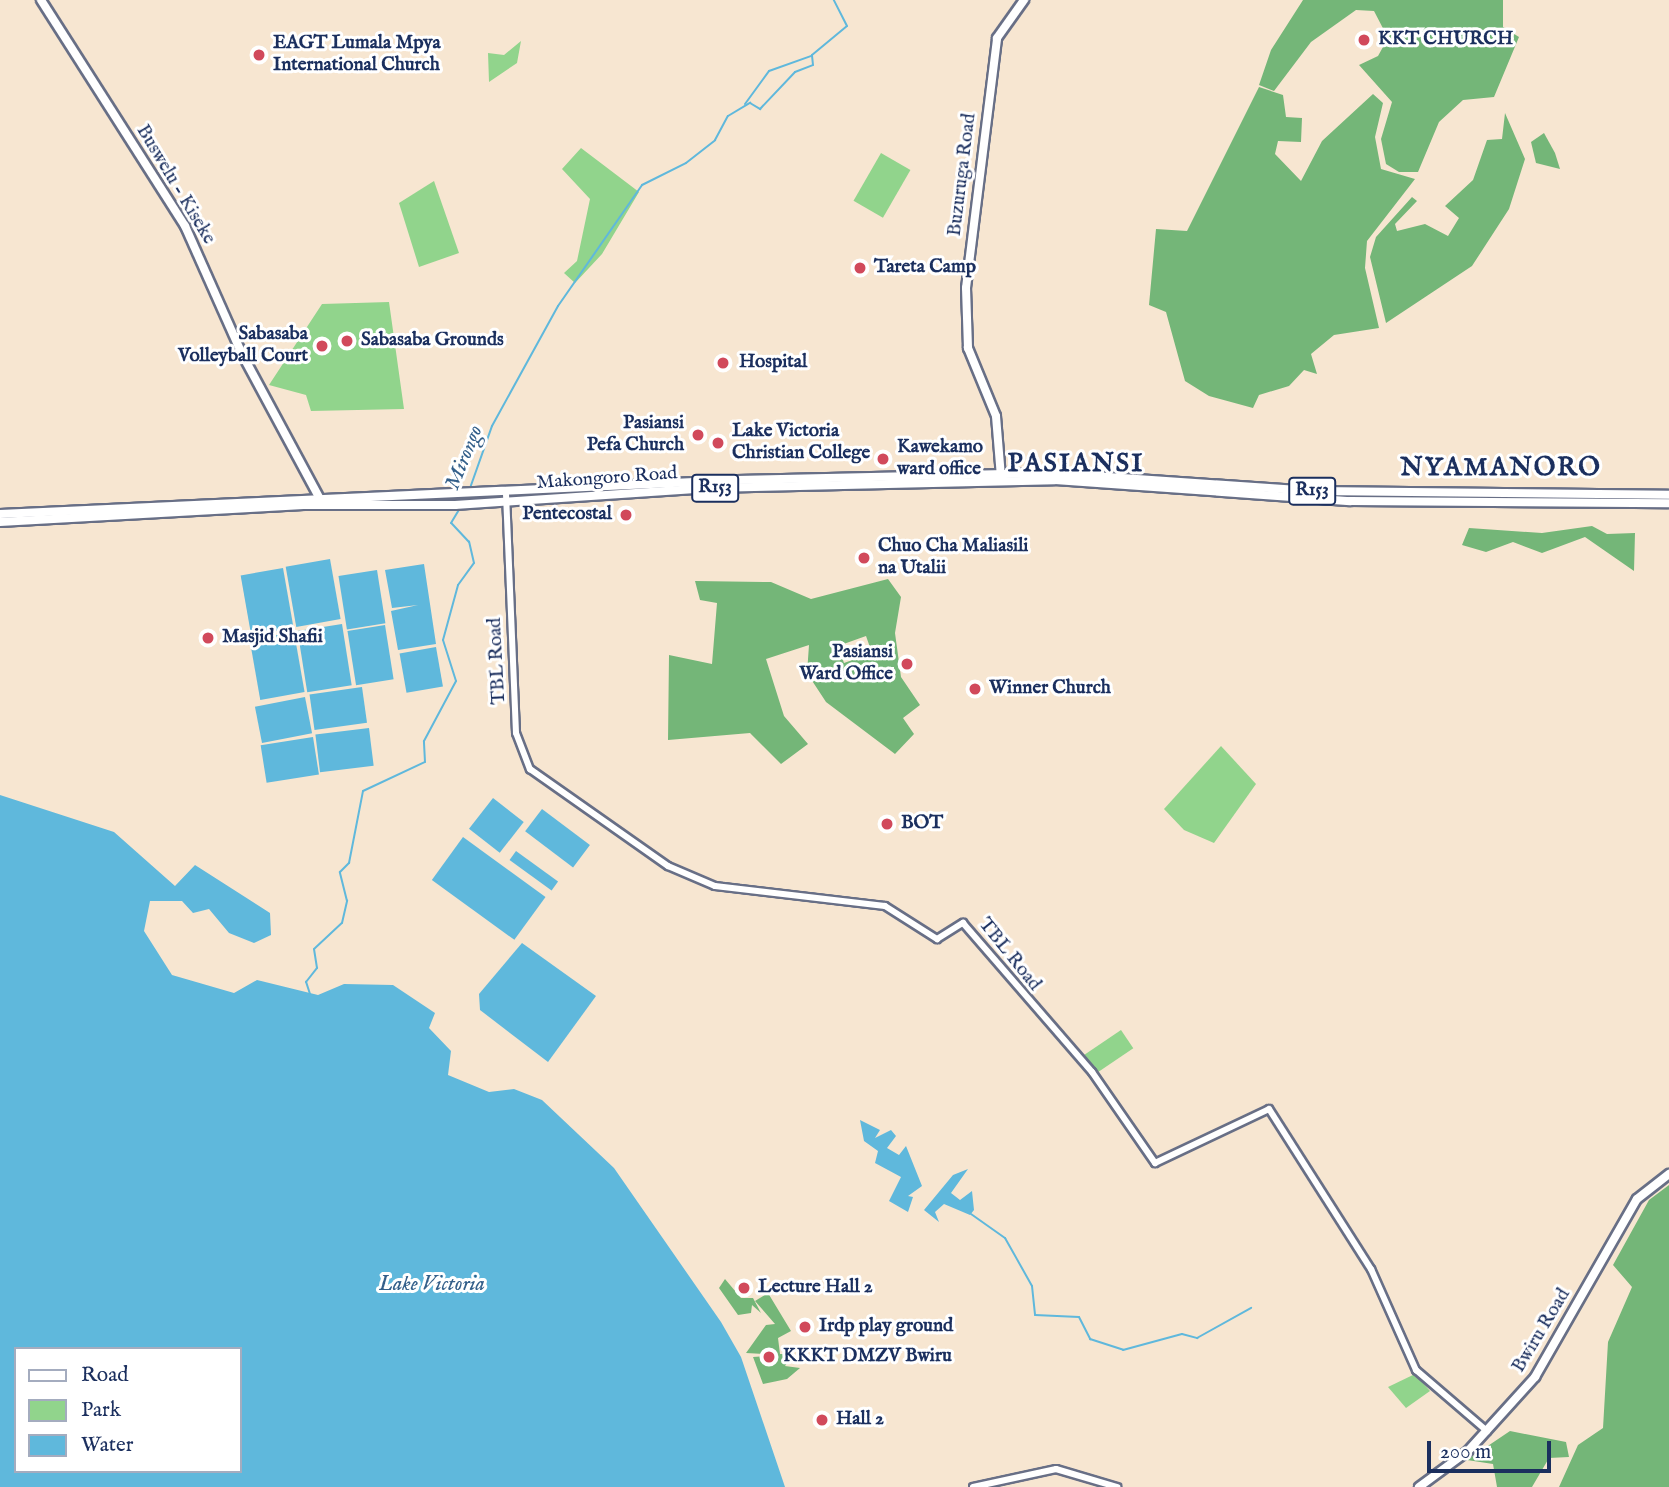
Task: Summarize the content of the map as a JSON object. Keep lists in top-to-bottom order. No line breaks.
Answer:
{"streets":{"main road":["Buzuruga Road","Buswelu - Kiseke","Makongoro Road","R153","Bwiru Road"],"street":["TBL Road"]},"crossings":[["Buzuruga Road","Makongoro Road"],["Buswelu - Kiseke","R153"],["Makongoro Road","R153"],["Makongoro Road","TBL Road"],["TBL Road","Bwiru Road"]],"districts":["PASIANSI","NYAMANORO"],"water":["Mirongo","Lake Victoria"],"places":["KKT CHURCH","EAGT Lumala Mpya International Church","Tareta Camp","Sabasaba Grounds","Sabasaba Volleyball Court","Hospital","Pasiansi Pefa Church","Lake Victoria Christian College","Kawekamo ward office","Pentecostal","Chuo Cha Maliasili na Utalii","Masjid Shafii","Pasiansi Ward Office","Winner Church","BOT","Lecture Hall 2","Irdp play ground","KKKT DMZV Bwiru","Hall 2"],"legend":["Road","Park","Water"],"scale_bar":"200 m"}
